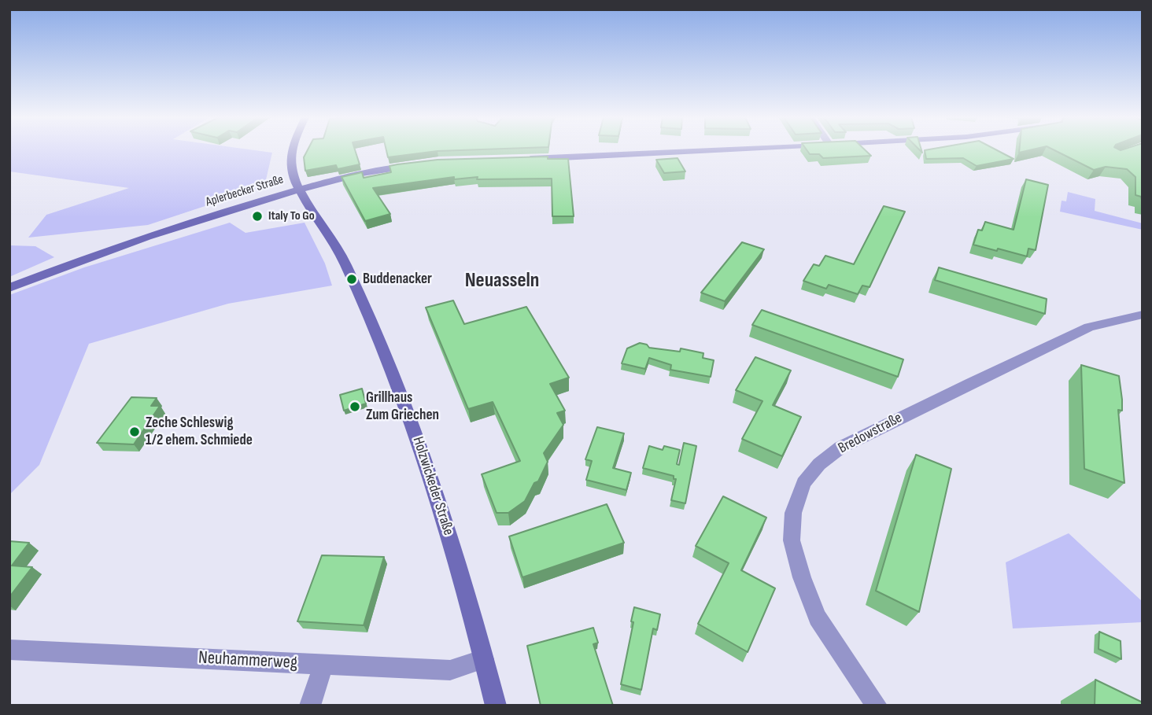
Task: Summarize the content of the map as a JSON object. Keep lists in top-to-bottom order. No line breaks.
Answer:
{"streets":{"main road":["Aplerbecker Straße","Holzwickeder Straße"],"street":["Bredowstraße","Neuhammerweg"]},"crossings":[["Aplerbecker Straße","Holzwickeder Straße"],["Holzwickeder Straße","Neuhammerweg"]],"districts":["Neuasseln"],"places":["Italy To Go","Buddenacker","Grillhaus Zum Griechen","Zeche Schleswig 1/2 ehem. Schmiede"]}
